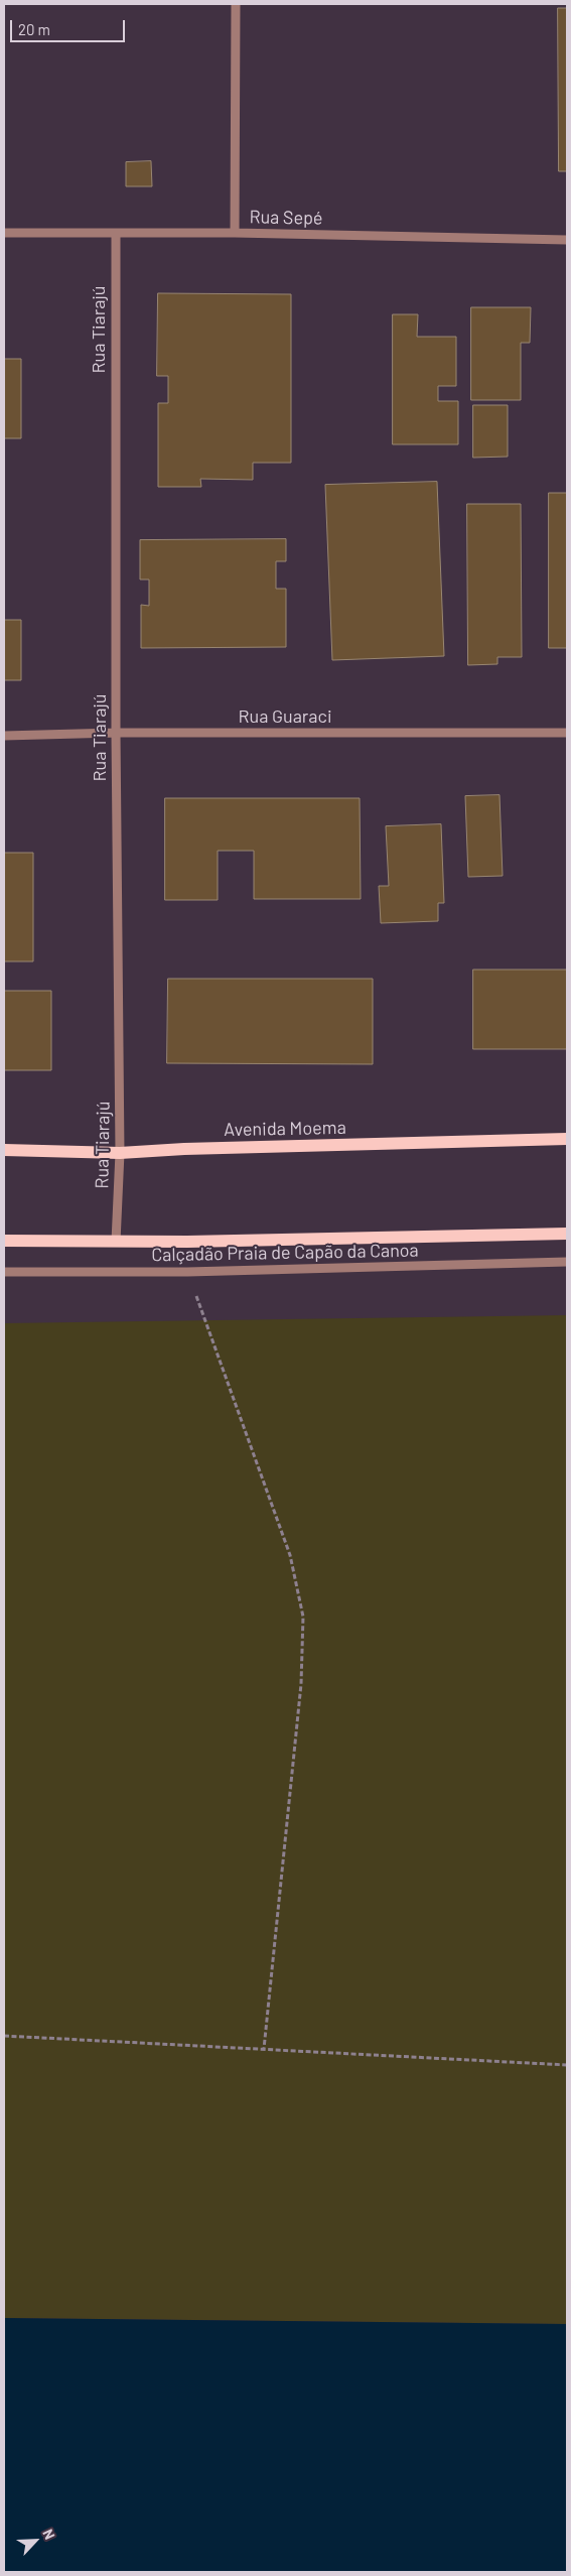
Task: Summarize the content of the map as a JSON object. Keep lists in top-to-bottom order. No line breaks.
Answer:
{"streets":{"main road":["Avenida Moema"],"street":["Rua Sepé","Rua Tiarajú","Rua Guaraci","Calçadão Praia de Capão da Canoa"]},"crossings":[["Rua Sepé","Rua Tiarajú"],["Rua Tiarajú","Rua Guaraci"],["Rua Tiarajú","Avenida Moema"]],"scale_bar":"20 m","north":"top right"}
